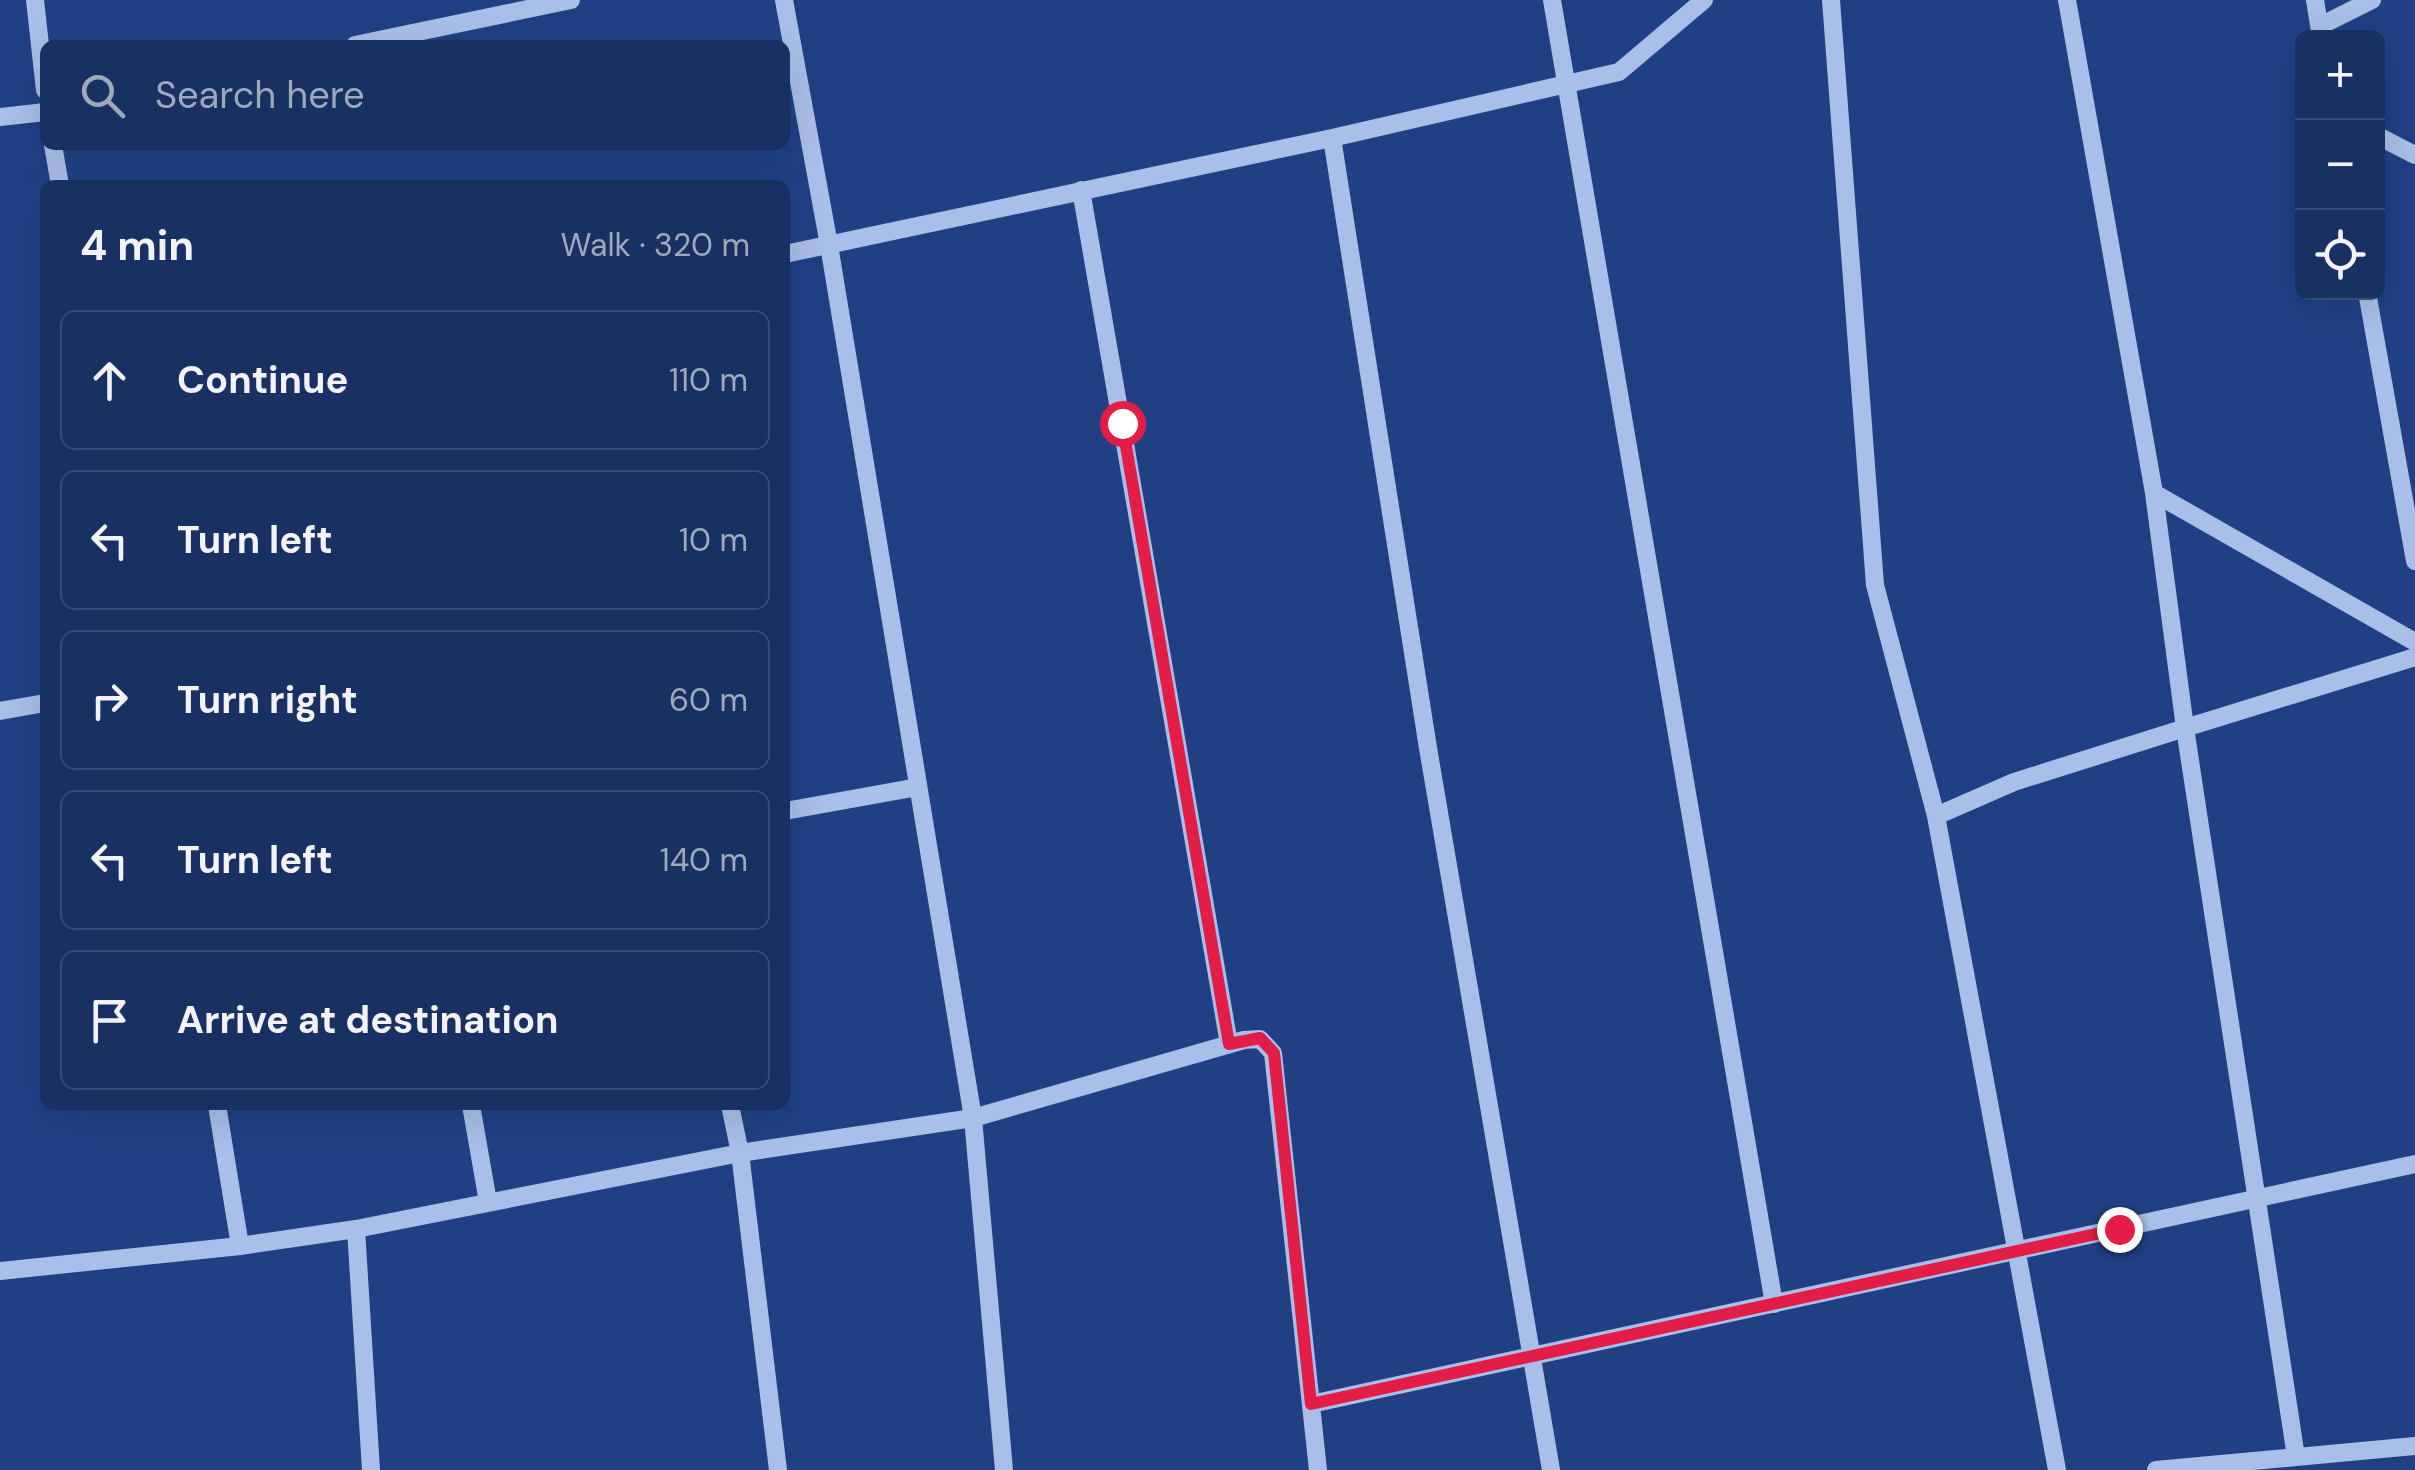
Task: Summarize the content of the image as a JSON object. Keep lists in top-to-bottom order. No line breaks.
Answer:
{"page":{"map_buttons":["+","−"],"search":"Search here","heading":["4 min","Walk · 320 m"],"list":[["Continue","110 m"],["Turn left","10 m"],["Turn right","60 m"],["Turn left","140 m"],"Arrive at destination"]}}
